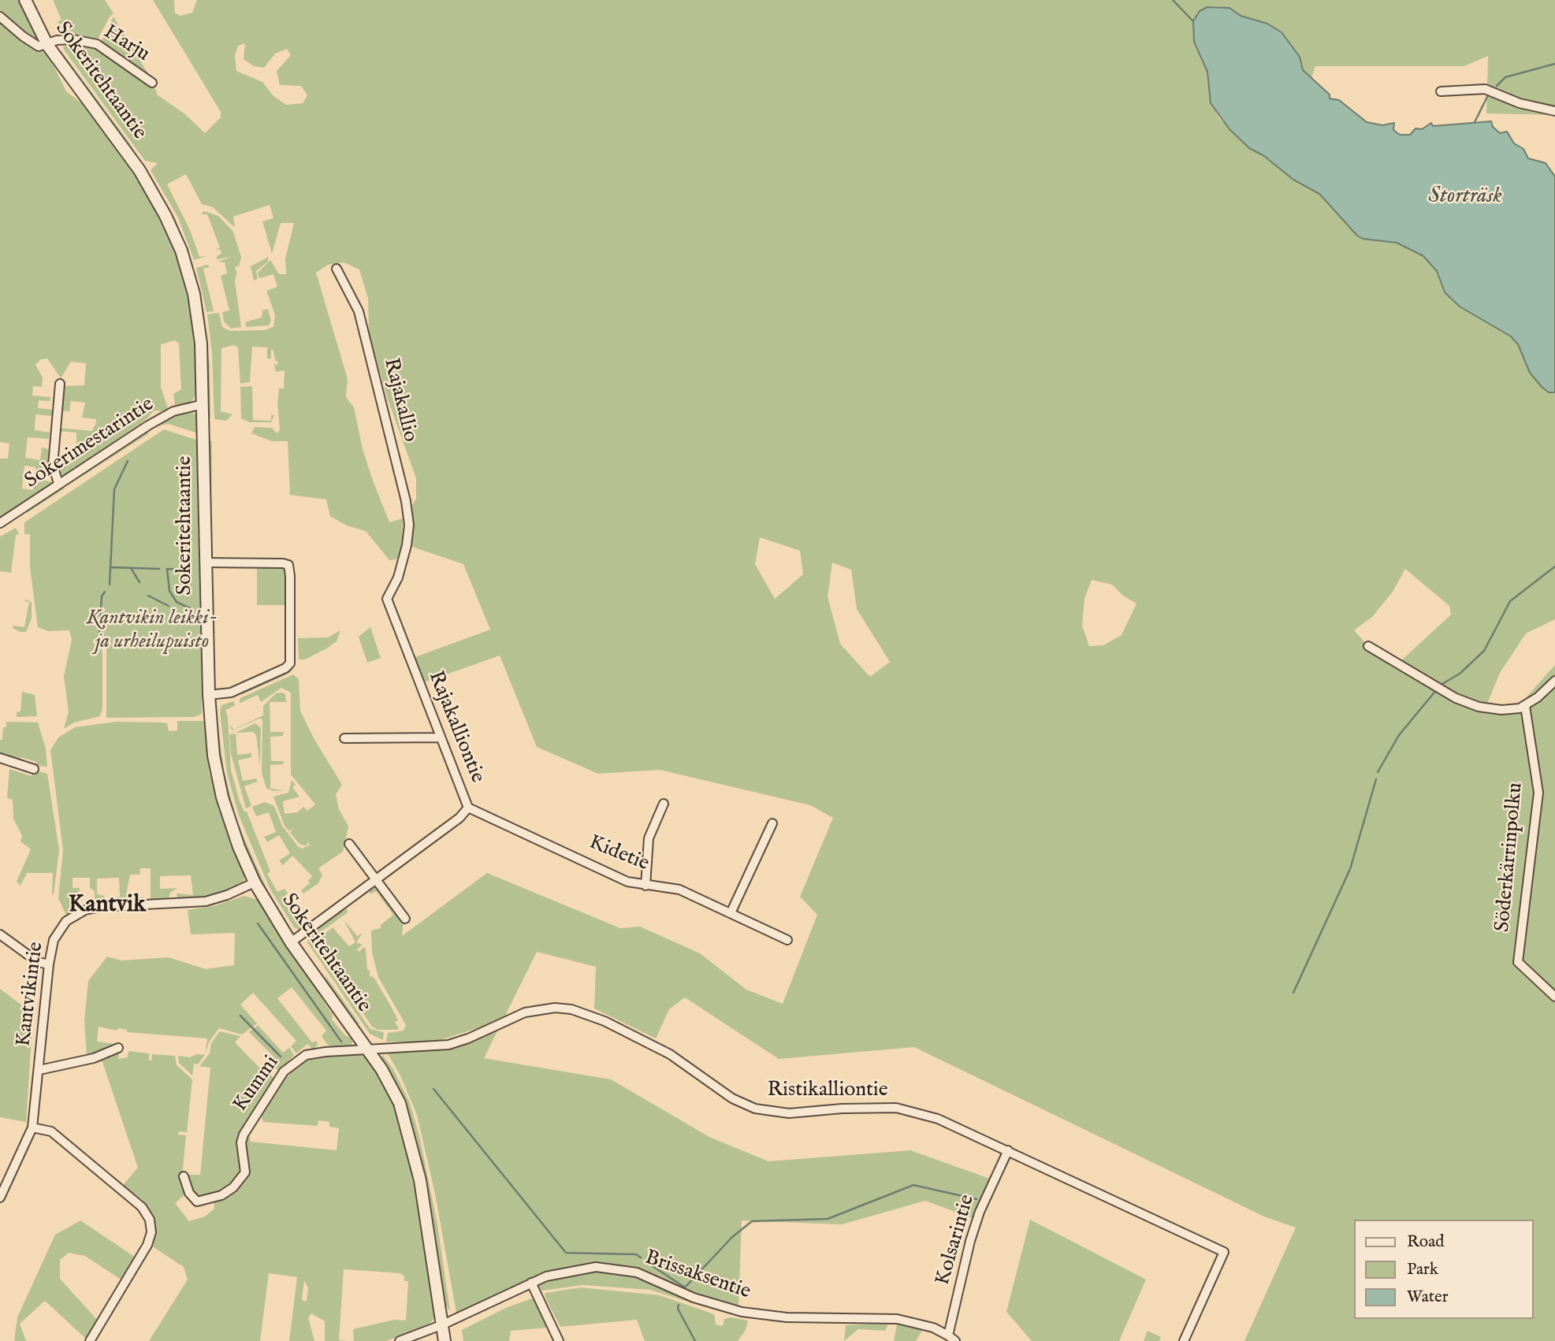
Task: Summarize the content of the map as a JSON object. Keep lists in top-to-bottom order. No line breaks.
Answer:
{"streets":{"street":["Harju","Sokeritehtaantie","Rajakallio","Sokerimestarintie","Rajakalliontie","Kidetie","Söderkärrinpolku","Kantvikintie","Kummi","Ristikalliontie","Kolsarintie","Brissaksentie"]},"crossings":[["Harju","Sokeritehtaantie"],["Sokeritehtaantie","Sokerimestarintie"],["Sokeritehtaantie","Rajakalliontie"],["Sokeritehtaantie","Kantvikintie"],["Sokeritehtaantie","Kummi"],["Sokeritehtaantie","Ristikalliontie"],["Sokeritehtaantie","Brissaksentie"],["Rajakallio","Rajakalliontie"],["Rajakalliontie","Kidetie"],["Kummi","Ristikalliontie"],["Ristikalliontie","Kolsarintie"],["Kolsarintie","Brissaksentie"]],"districts":["Kantvik"],"water":["Storträsk"],"parks":["Kantvikin leikki- ja urheilupuisto"],"legend":["Road","Park","Water"]}
